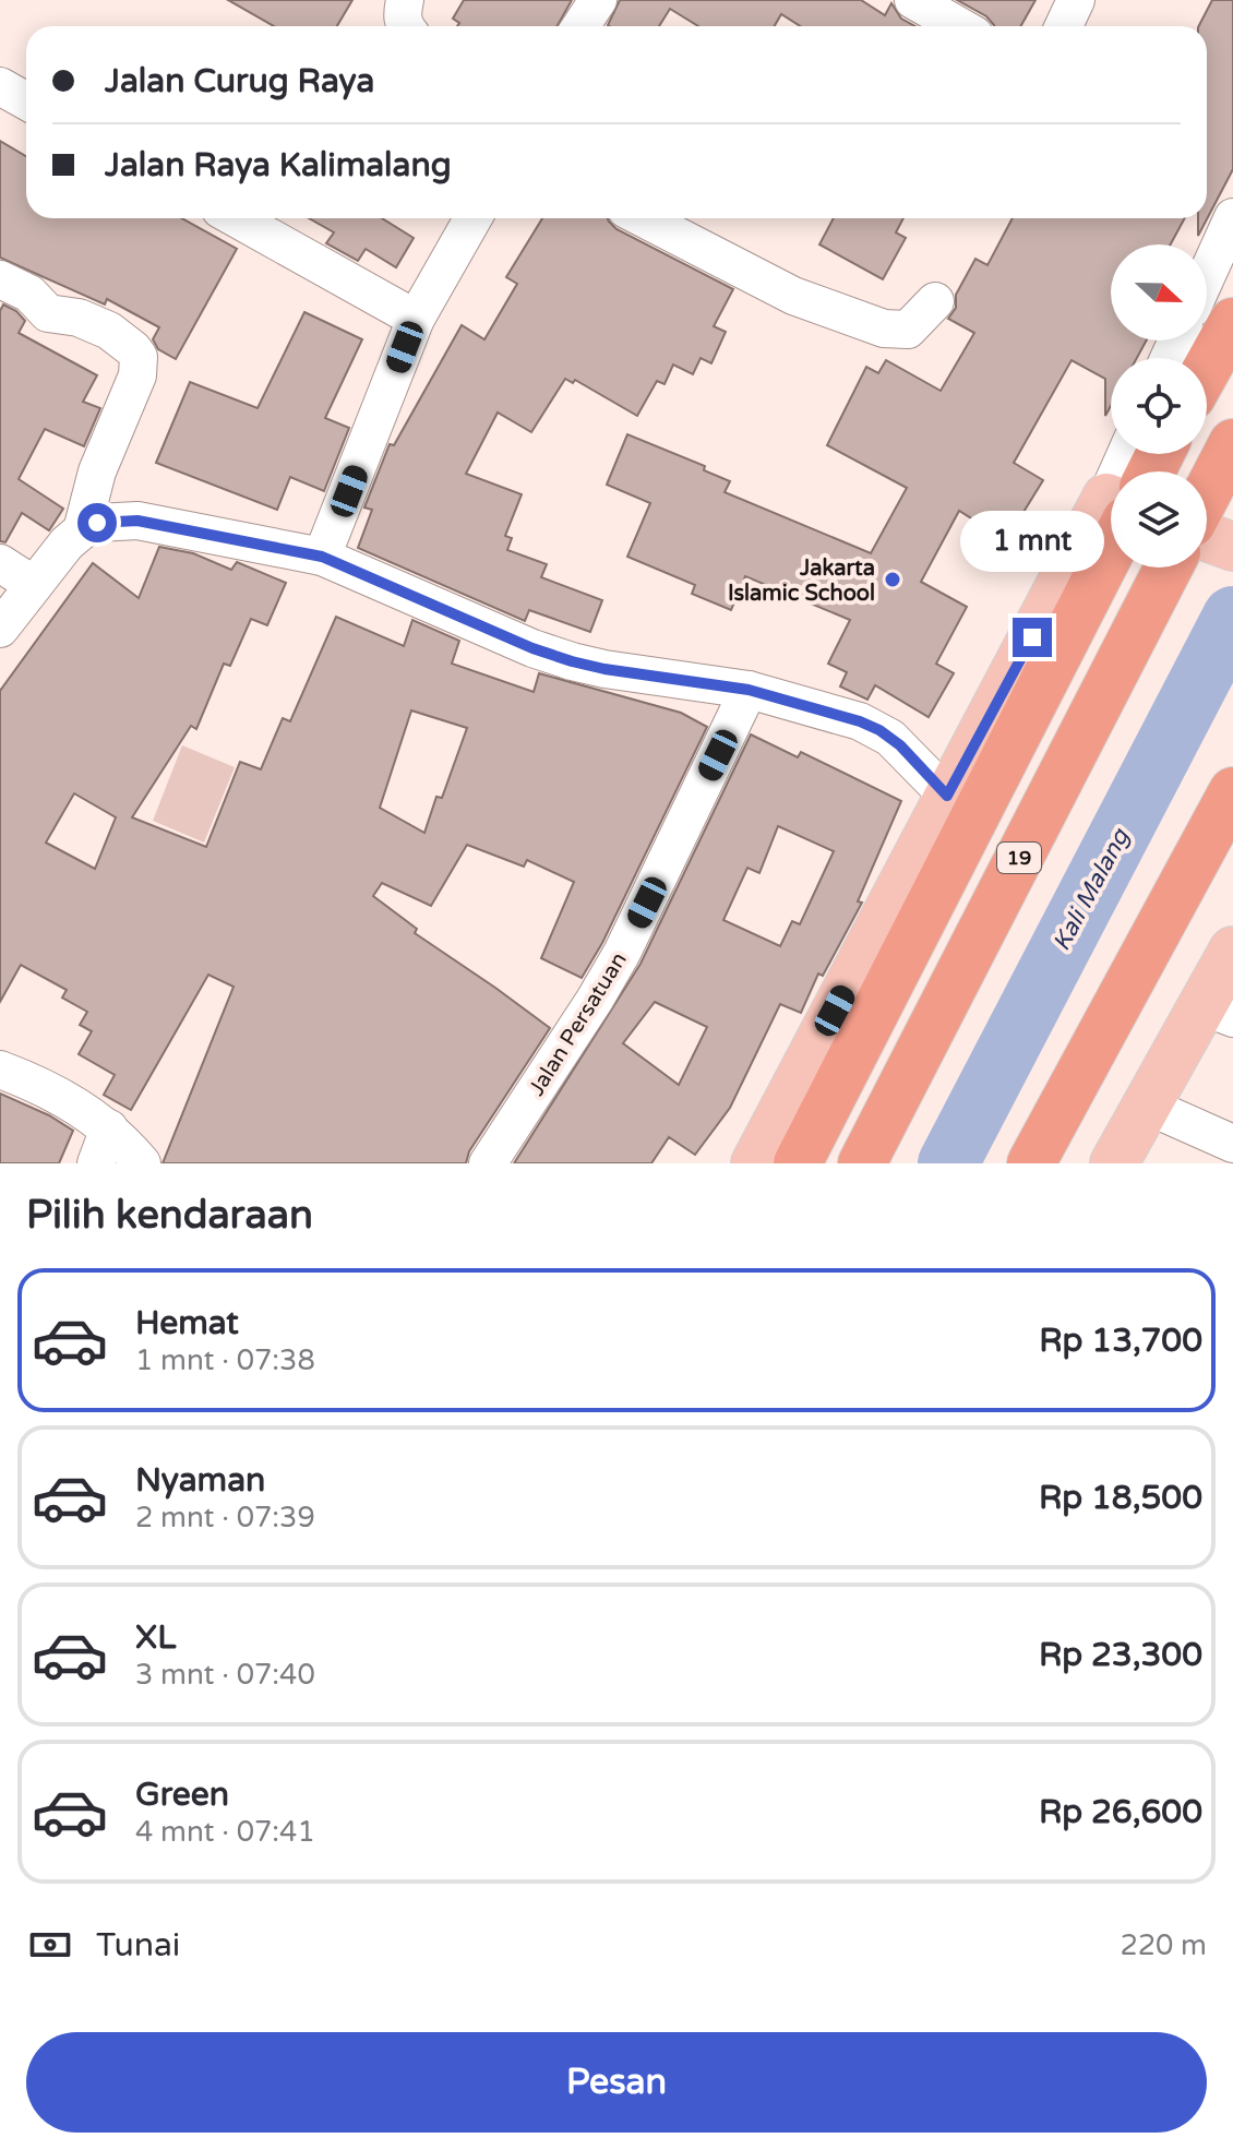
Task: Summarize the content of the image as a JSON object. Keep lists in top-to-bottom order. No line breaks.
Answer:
{"streets":{"highway":["19"],"street":["Jalan Persatuan"]},"water":["Kali Malang"],"places":["Jakarta Islamic School"],"north":"right","page":{"banner":["Jalan Curug Raya","Jalan Raya Kalimalang"],"bubble":"1 mnt","heading":"Pilih kendaraan","list":[{"name":"Hemat","note":"1 mnt · 07:38","value":"Rp 13,700"},{"name":"Nyaman","note":"2 mnt · 07:39","value":"Rp 18,500"},{"name":"XL","note":"3 mnt · 07:40","value":"Rp 23,300"},{"name":"Green","note":"4 mnt · 07:41","value":"Rp 26,600"}],"pay":["Tunai","220 m"],"buttons":"Pesan"}}
